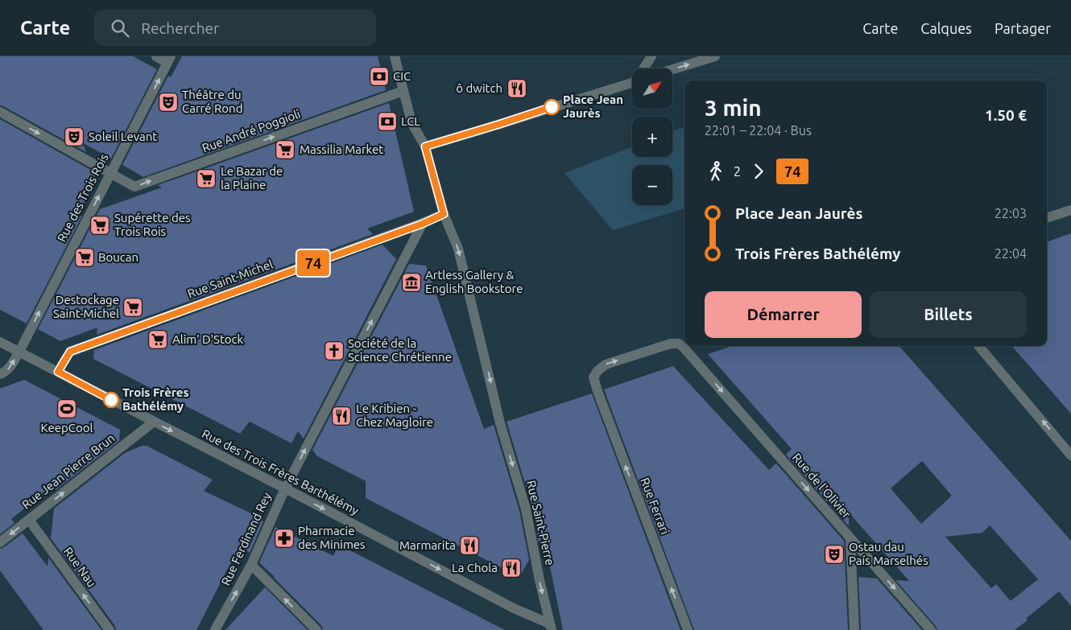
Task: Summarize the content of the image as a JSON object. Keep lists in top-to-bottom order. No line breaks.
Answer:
{"streets":{"street":["Rue André Poggioli","Rue des Trois Rois","Rue Saint-Michel","Rue Jean Pierre Brun","Rue des Trois Frères Barthélémy","Rue de l'Olivier","Rue Ferrari","Rue Saint-Pierre","Rue Ferdinand Rey","Rue Nau"]},"crossings":[["Rue André Poggioli","Rue des Trois Rois"],["Rue des Trois Rois","Rue des Trois Frères Barthélémy"],["Rue Saint-Michel","Rue des Trois Frères Barthélémy"],["Rue Saint-Michel","Rue Saint-Pierre"],["Rue Saint-Michel","Rue Ferdinand Rey"],["Rue Jean Pierre Brun","Rue des Trois Frères Barthélémy"],["Rue Jean Pierre Brun","Rue Nau"],["Rue des Trois Frères Barthélémy","Rue Saint-Pierre"],["Rue des Trois Frères Barthélémy","Rue Ferdinand Rey"],["Rue de l'Olivier","Rue Ferrari"]],"one_way":["Rue André Poggioli","Rue des Trois Rois","Rue des Trois Frères Barthélémy","Rue de l'Olivier","Rue Saint-Pierre","Rue Ferdinand Rey","Rue Nau"],"places":{"bank":["CIC","LCL"],"restaurant":["ô dwitch","Le Kribien - Chez Magloire","Marmarita","La Chola"],"theatre":["Théâtre du Carré Rond","Soleil Levant","Ostau dau País Marselhés"],"other":["Place Jean Jaurès","Trois Frères Bathélémy"],"supermarket":["Massilia Market","Le Bazar de la Plaine","Supérette des Trois Rois","Boucan","Destockage Saint-Michel","Alim' D'Stock"],"museum":["Artless Gallery & English Bookstore"],"church":["Société de la Science Chrétienne"],"sports":["KeepCool"],"pharmacy":["Pharmacie des Minimes"]},"lines":["bus line 74"],"north":"top right","page":{"header":"Carte","search":"Rechercher","nav":["Carte","Calques","Partager"],"on_map":"74","map_buttons":["+","−"],"heading":["3 min","22:01 – 22:04 · Bus","1.50 €"],"legs":["2","74"],"list":[{"name":"Place Jean Jaurès","value":"22:03"},{"name":"Trois Frères Bathélémy","value":"22:04"}],"buttons":["Démarrer","Billets"]}}
